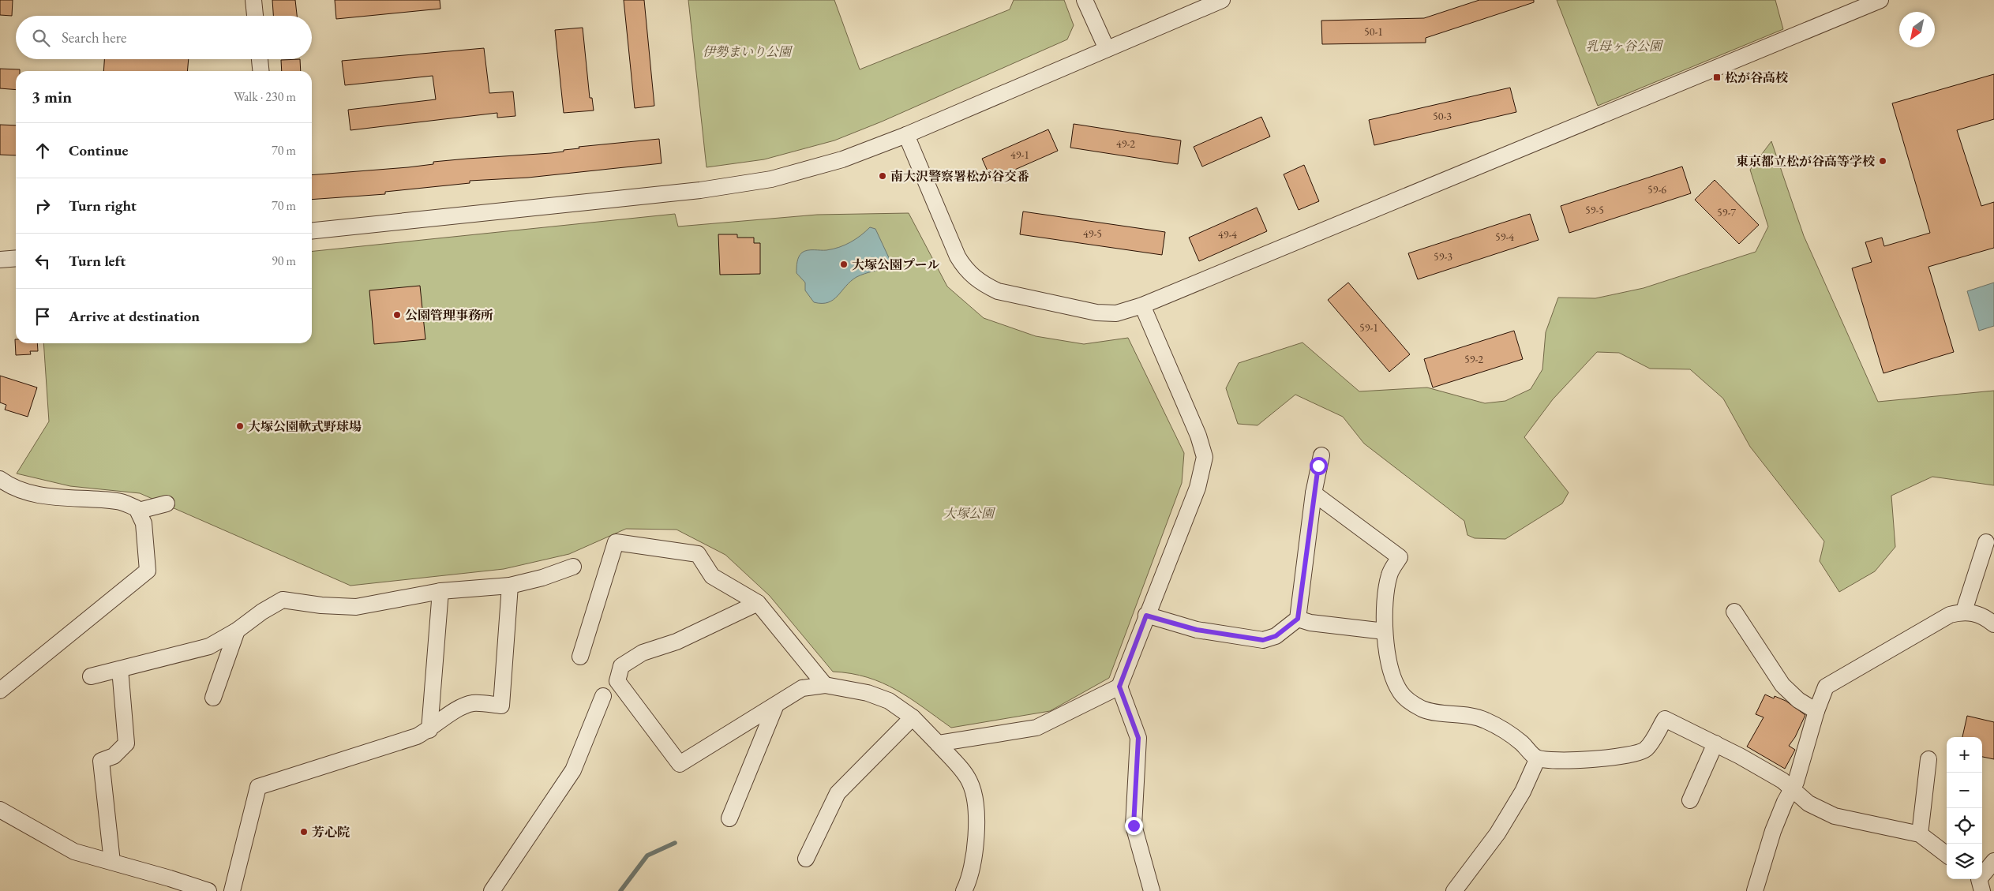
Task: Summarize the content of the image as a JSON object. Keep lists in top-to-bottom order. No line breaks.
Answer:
{"parks":["乳母ヶ谷公園","伊勢まいり公園","大塚公園"],"places":{"transit":["松が谷高校"],"other":["東京都立松が谷高等学校","南大沢警察署松が谷交番","大塚公園プール","公園管理事務所","大塚公園軟式野球場","芳心院"]},"house_numbers":["50-1","50-3","49-2","49-1","59-6","59-5","59-7","49-5","49-4","59-4","59-3","59-1","59-2"],"north":"bottom left","page":{"search":"Search here","heading":["3 min","Walk · 230 m"],"list":[["Continue","70 m"],["Turn right","70 m"],["Turn left","90 m"],"Arrive at destination"],"map_buttons":["+","−"]}}
